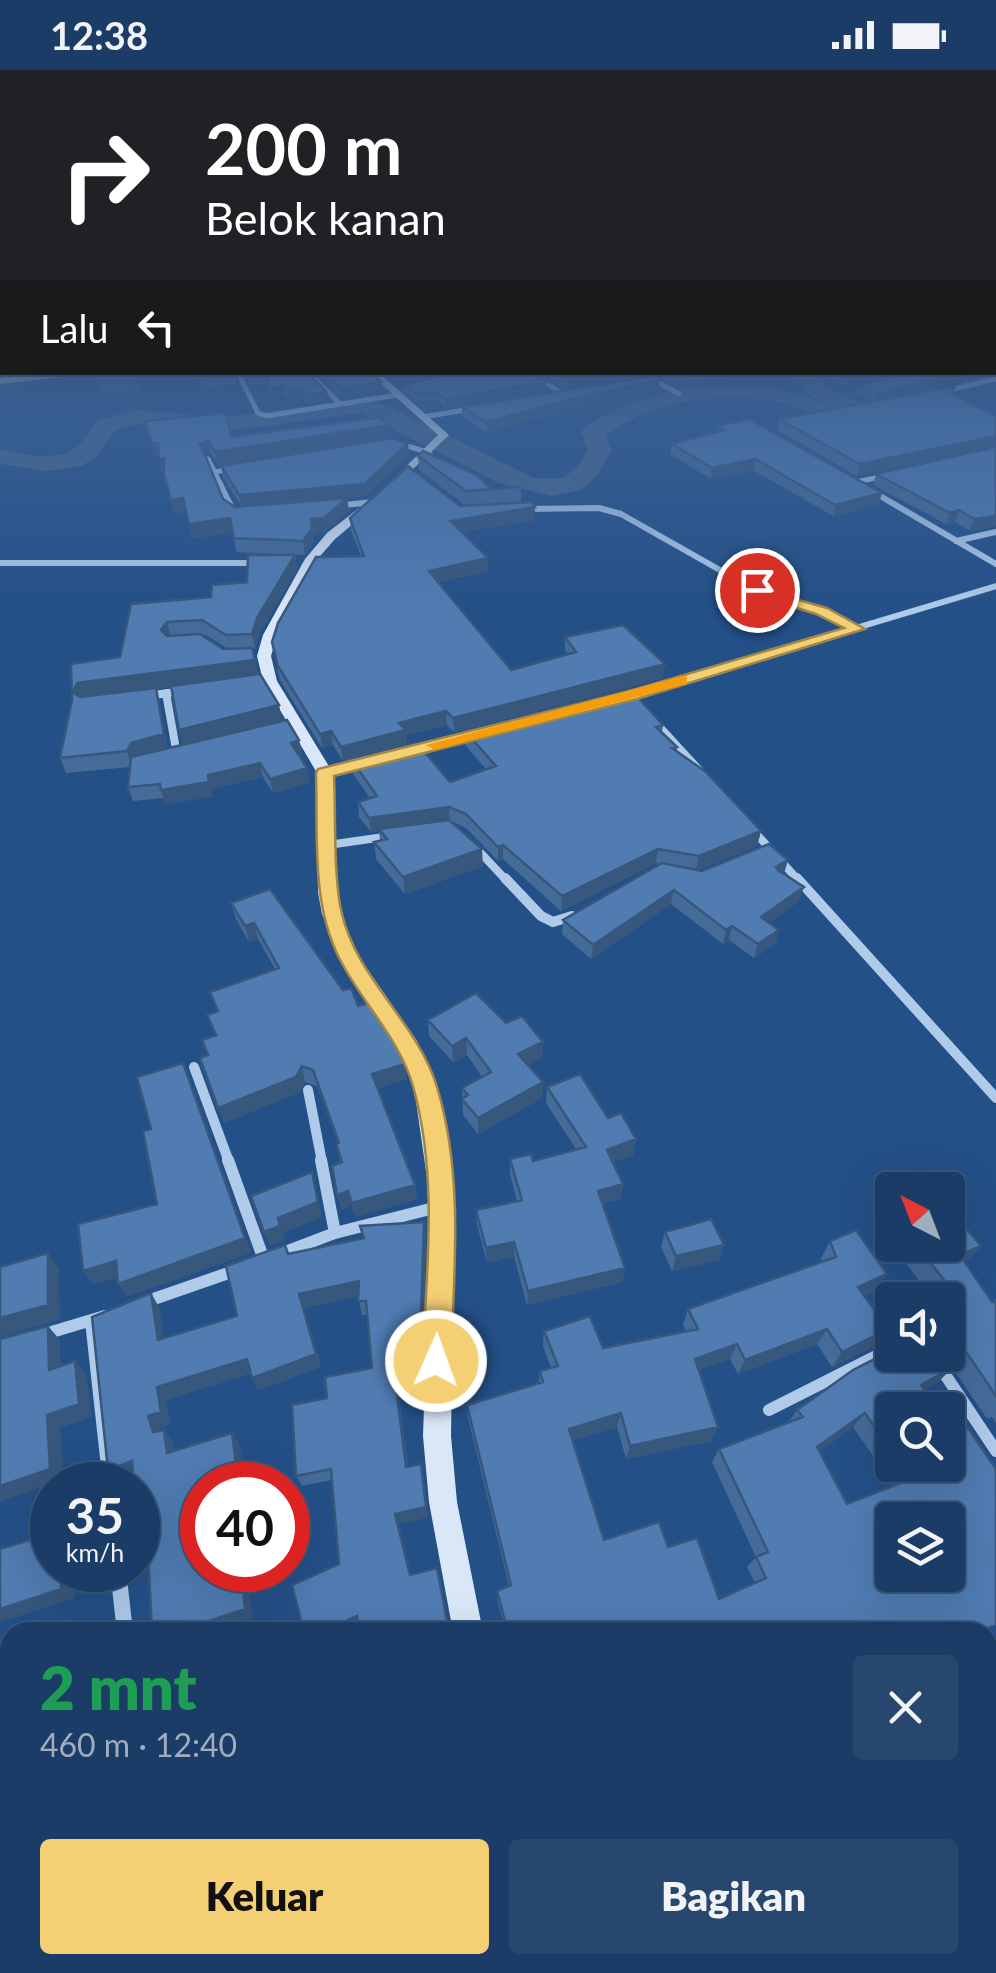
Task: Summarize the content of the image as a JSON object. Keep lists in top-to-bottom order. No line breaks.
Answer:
{"north":"top left","page":{"status":"12:38","turn":["200 m","Belok kanan"],"then":"Lalu","speed":"35 km/h","limit":"40","heading":["2 mnt","460 m · 12:40"],"buttons":["Keluar","Bagikan"]}}
